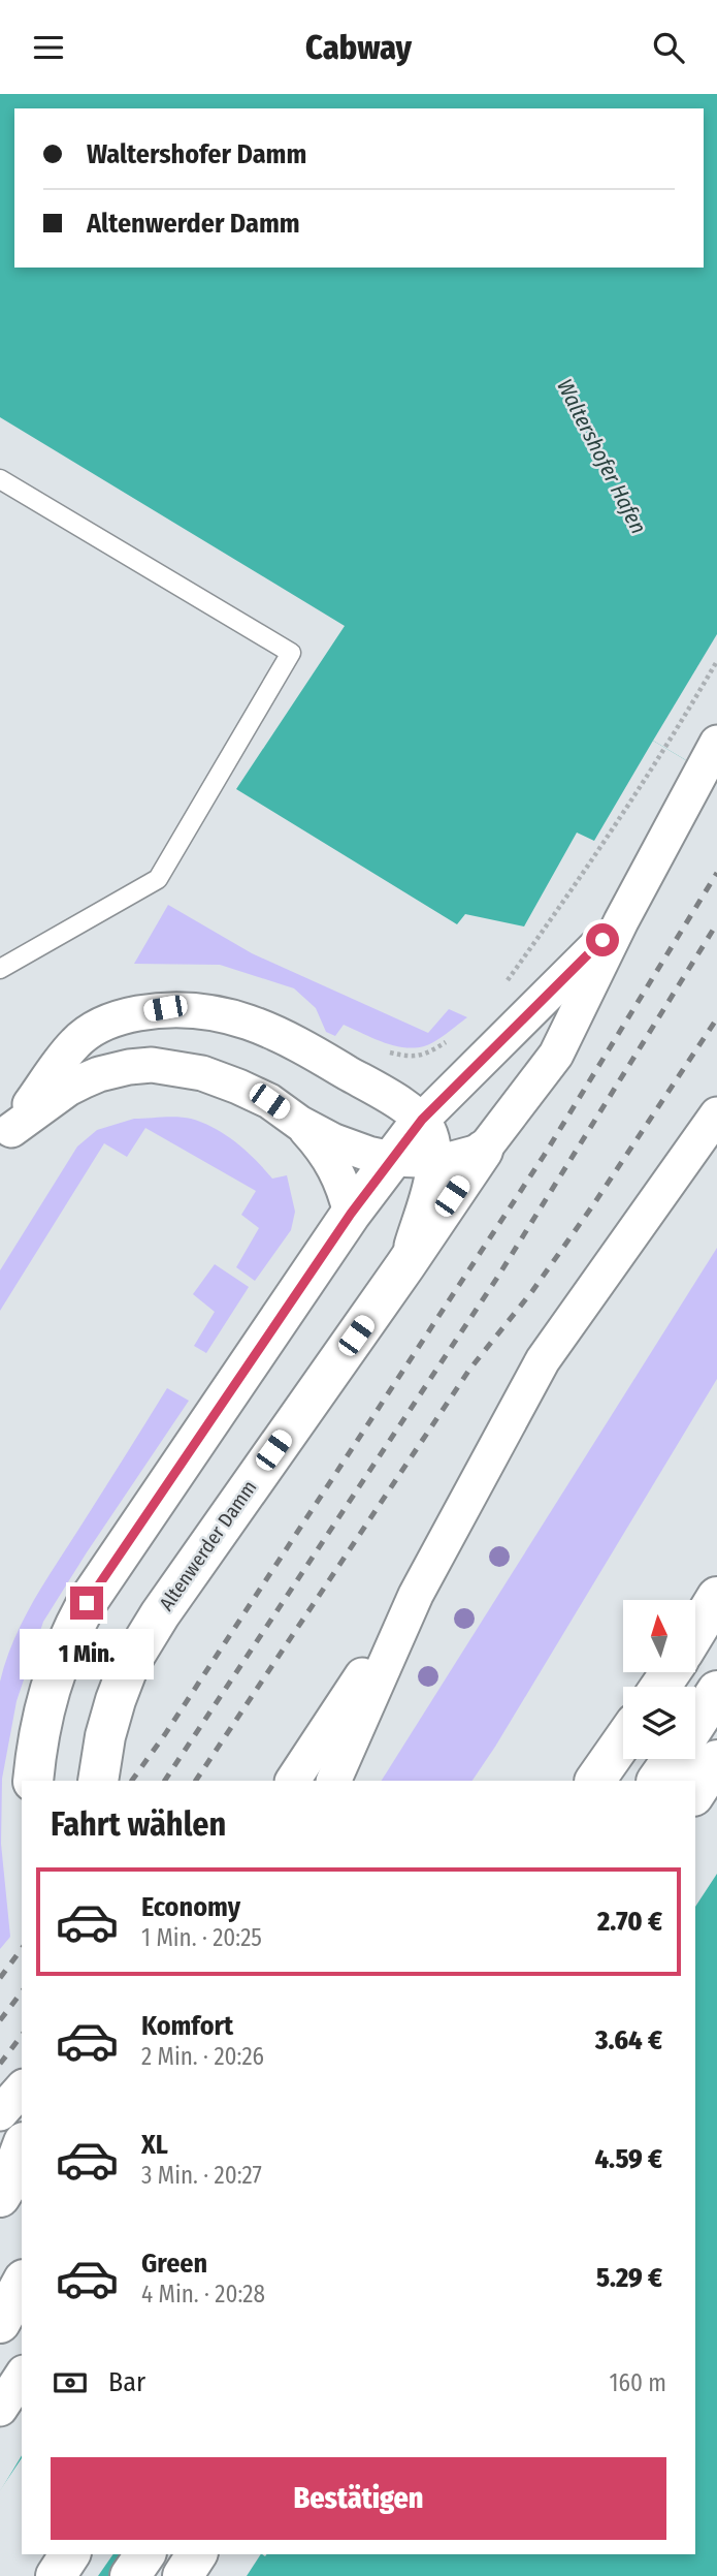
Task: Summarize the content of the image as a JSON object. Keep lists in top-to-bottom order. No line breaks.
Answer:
{"streets":{"main road":["Altenwerder Damm"]},"water":["Waltershofer Hafen"],"north":"top","page":{"header":"Cabway","banner":["Waltershofer Damm","Altenwerder Damm"],"bubble":"1 Min.","heading":"Fahrt wählen","list":[{"name":"Economy","note":"1 Min. · 20:25","value":"2.70 €"},{"name":"Komfort","note":"2 Min. · 20:26","value":"3.64 €"},{"name":"XL","note":"3 Min. · 20:27","value":"4.59 €"},{"name":"Green","note":"4 Min. · 20:28","value":"5.29 €"}],"pay":["Bar","160 m"],"buttons":"Bestätigen"}}
